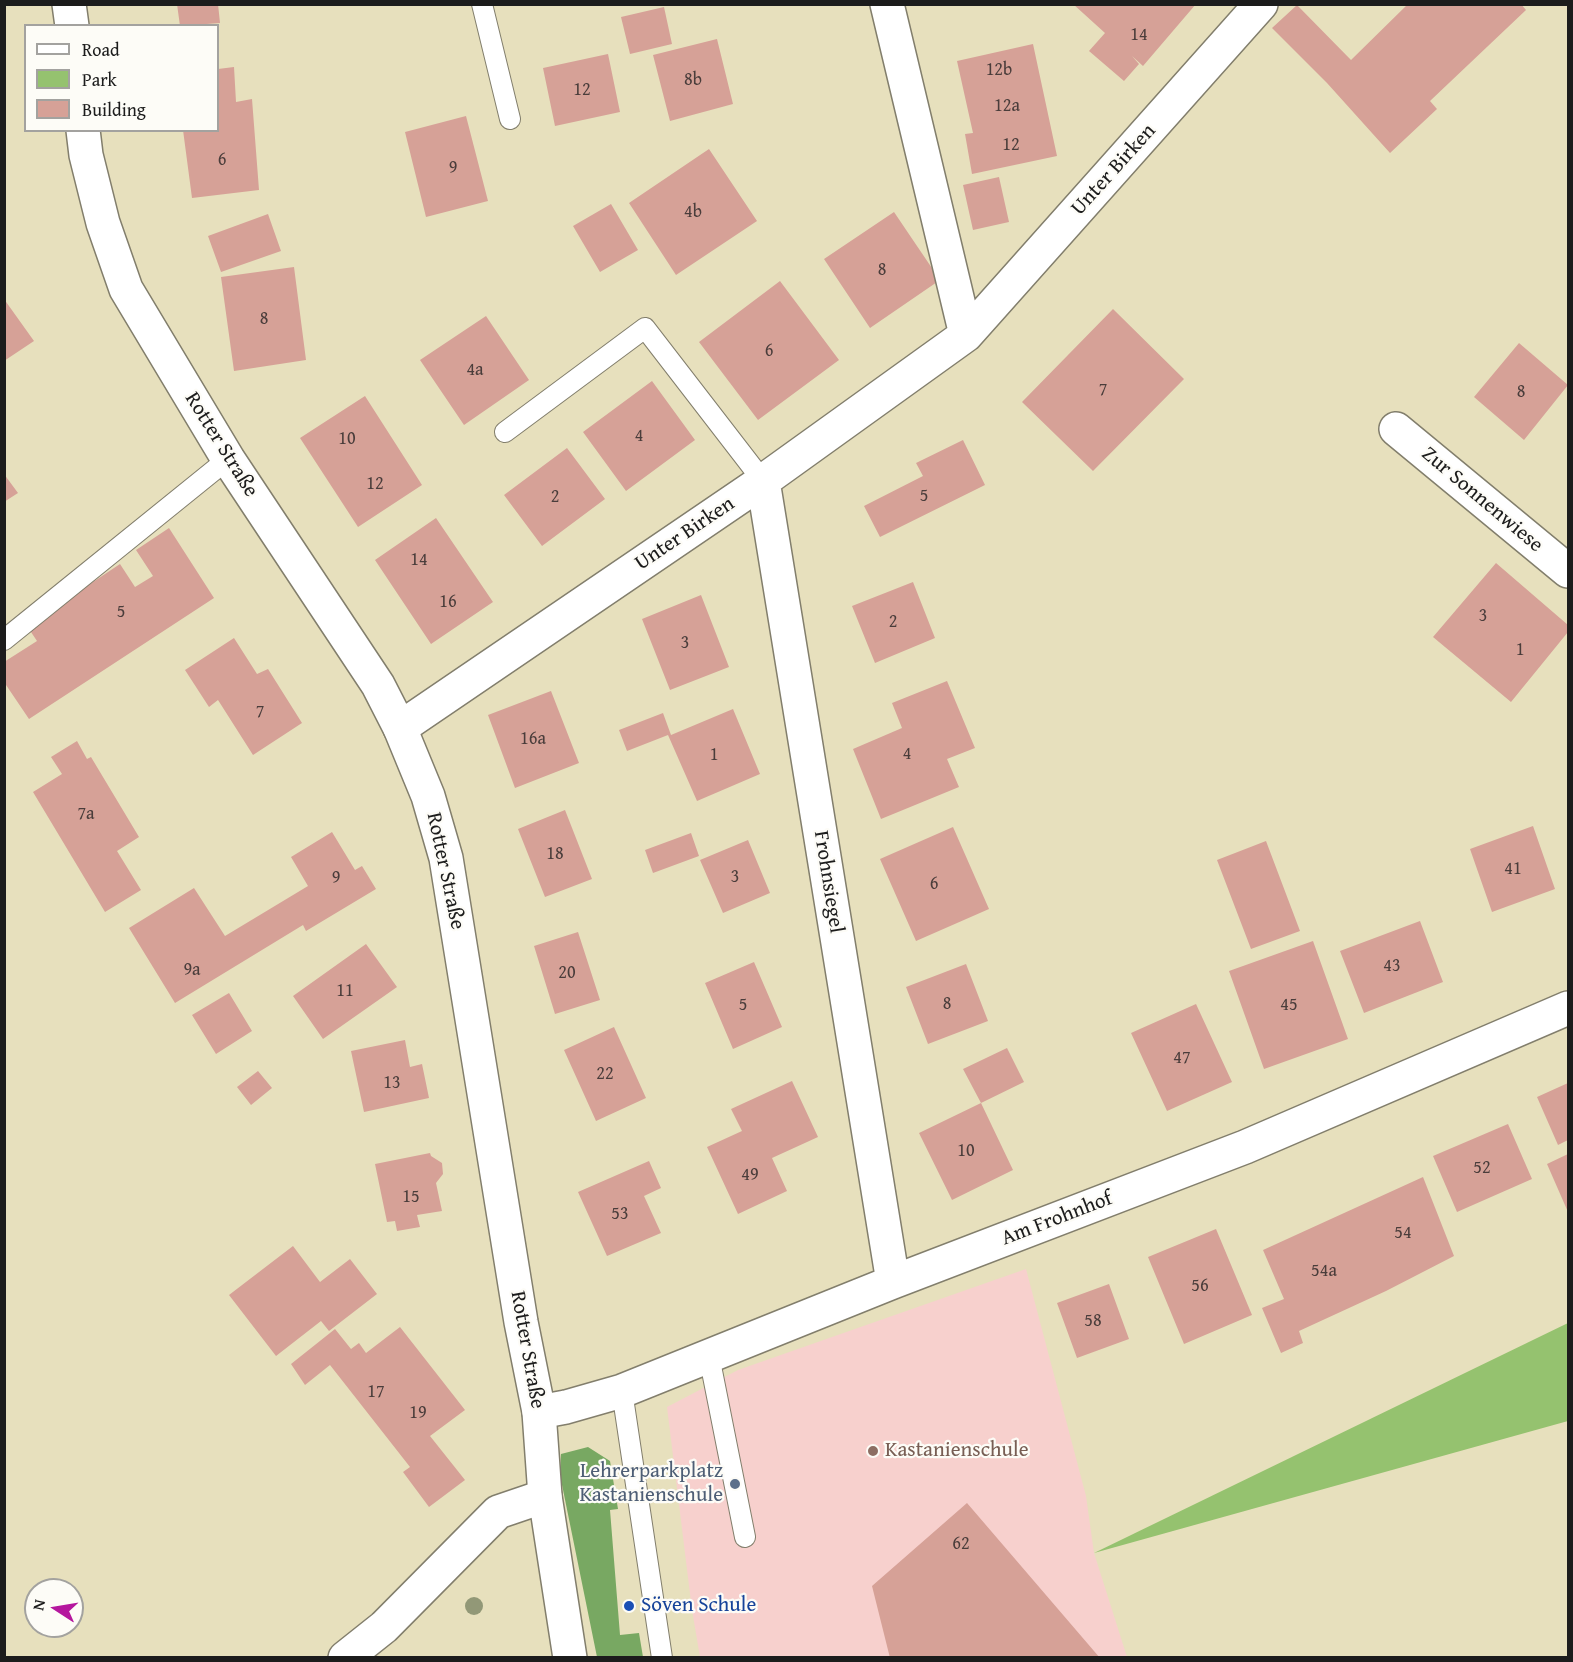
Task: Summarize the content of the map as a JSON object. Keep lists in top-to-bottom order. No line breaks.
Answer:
{"streets":{"street":["Unter Birken","Rotter Straße","Zur Sonnenwiese","Frohnsiegel","Am Frohnhof"]},"crossings":[["Unter Birken","Rotter Straße"],["Unter Birken","Frohnsiegel"],["Rotter Straße","Am Frohnhof"],["Frohnsiegel","Am Frohnhof"]],"places":["Kastanienschule","Lehrerparkplatz Kastanienschule","Söven Schule"],"house_numbers":["14","12b","8b","12","12a","12","6","9","4b","8","8","6","4a","7","8","4","10","12","5","2","14","16","5","3","2","3","1","7","16a","4","1","7a","18","41","3","9","6","43","9a","20","11","8","5","45","47","22","13","10","52","49","15","53","54","54a","56","58","17","19","62"],"legend":["Road","Park","Building"],"north":"left"}
